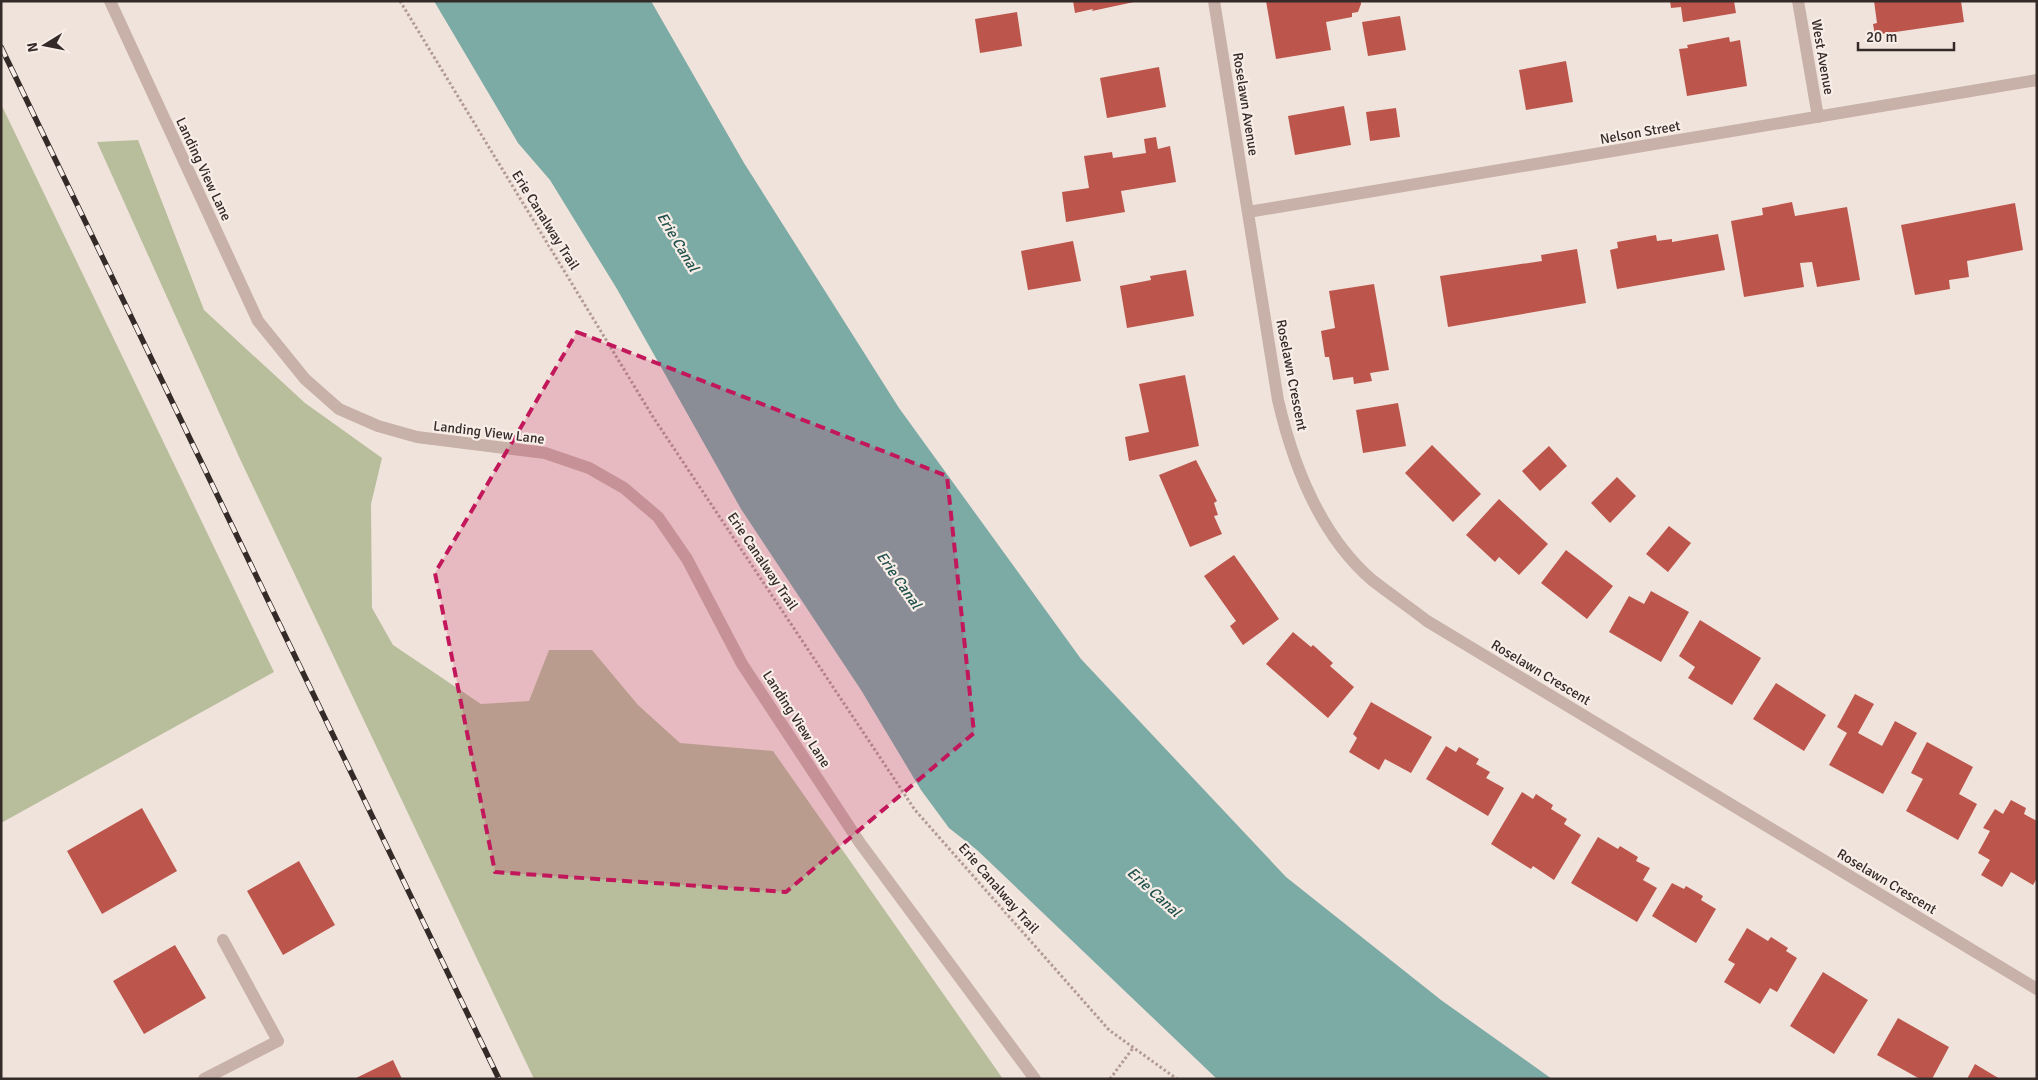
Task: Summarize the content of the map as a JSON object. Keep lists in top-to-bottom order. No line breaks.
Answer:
{"streets":{"street":["West Avenue","Roselawn Avenue","Nelson Street","Landing View Lane","Roselawn Crescent"],"path":["Erie Canalway Trail"]},"crossings":[["West Avenue","Nelson Street"],["Roselawn Avenue","Nelson Street"],["Roselawn Avenue","Roselawn Crescent"],["Nelson Street","Roselawn Crescent"]],"water":["Erie Canal"],"scale_bar":"20 m","north":"left"}
